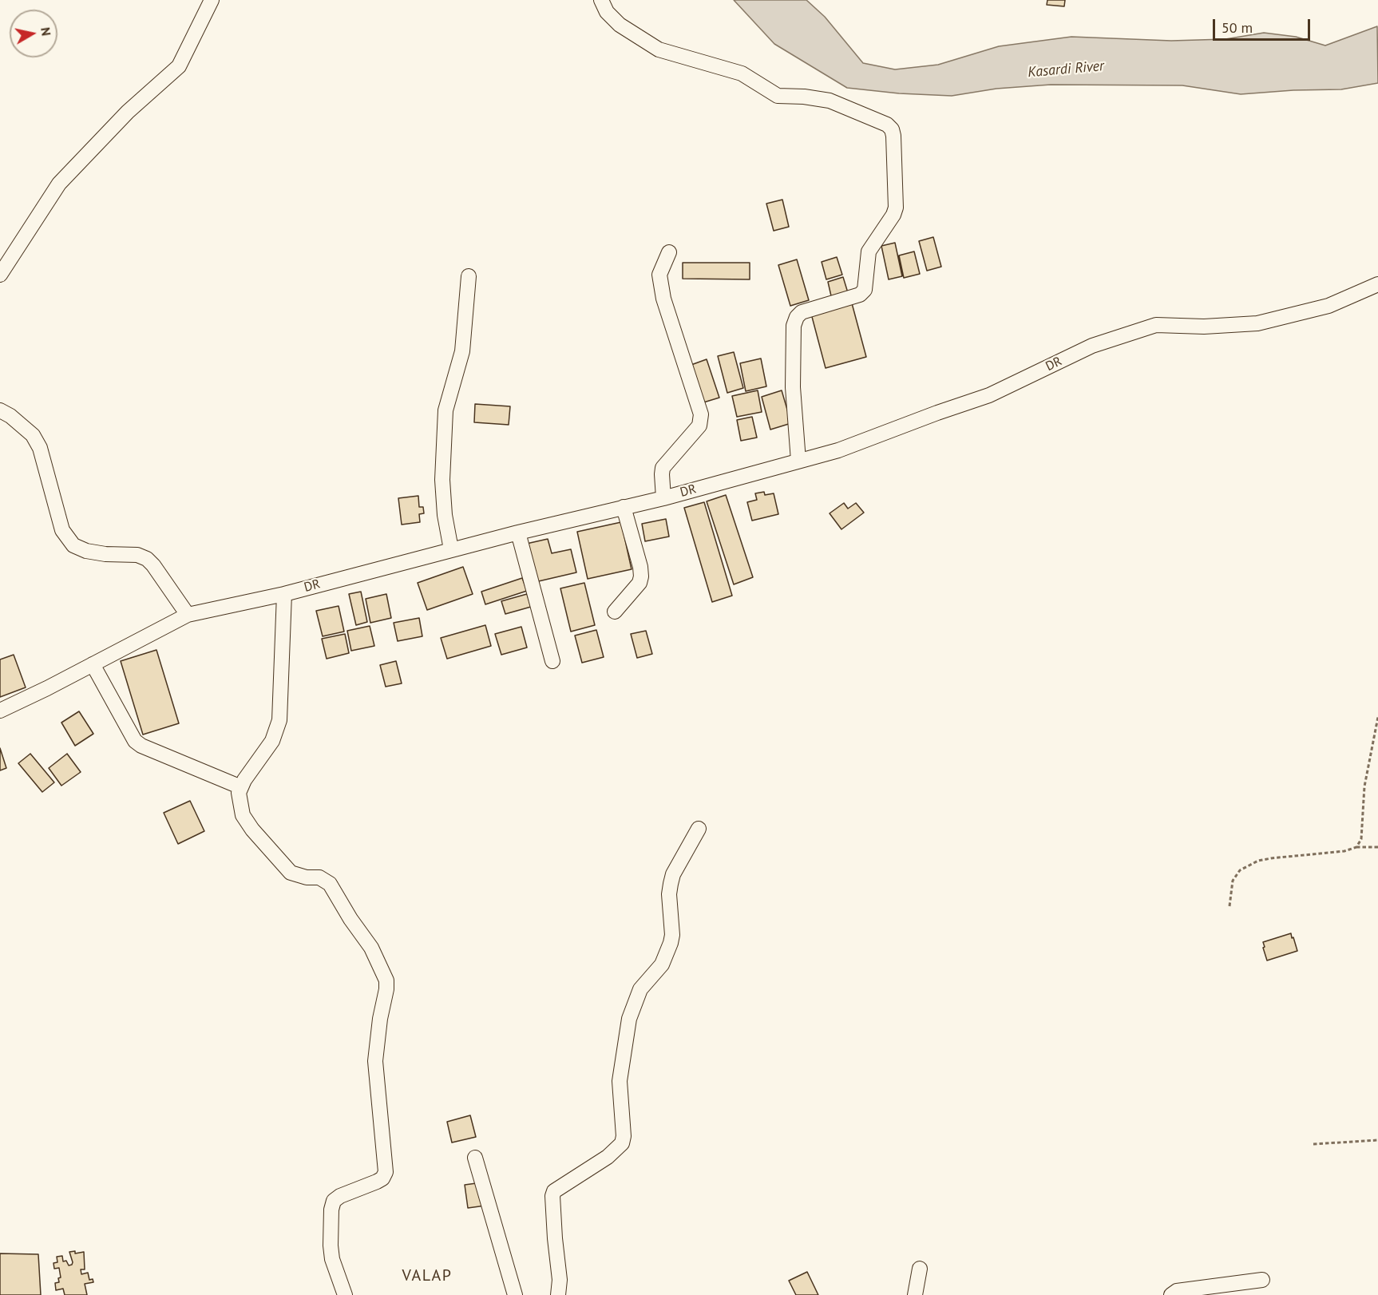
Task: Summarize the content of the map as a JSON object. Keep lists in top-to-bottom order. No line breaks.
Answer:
{"streets":{"street":["DR"]},"districts":["VALAP"],"water":["Kasardi River"],"scale_bar":"50 m","north":"right"}
